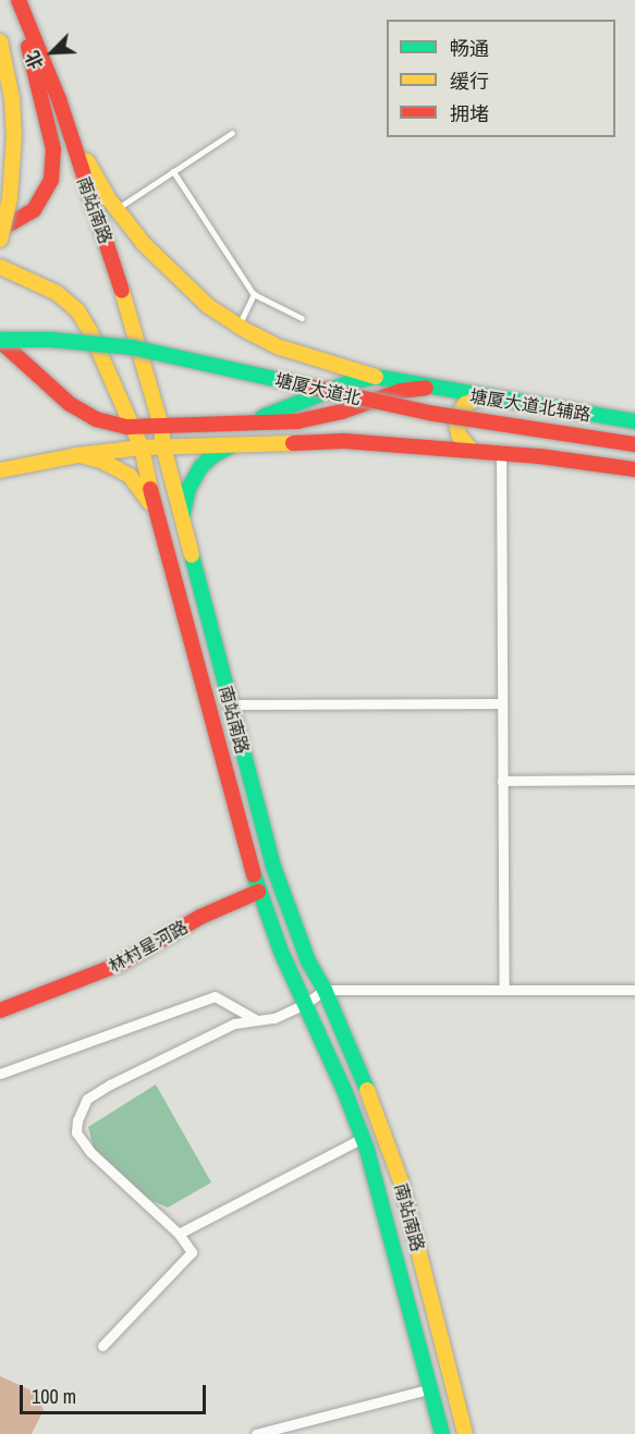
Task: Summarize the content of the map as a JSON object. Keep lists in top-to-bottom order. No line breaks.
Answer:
{"streets":{"main road":["南站南路","塘厦大道北","塘厦大道北辅路","林村星河路"]},"crossings":[["南站南路","塘厦大道北辅路"],["南站南路","林村星河路"],["塘厦大道北","塘厦大道北辅路"]],"legend":["畅通","缓行","拥堵"],"scale_bar":"100 m","north":"bottom left"}
